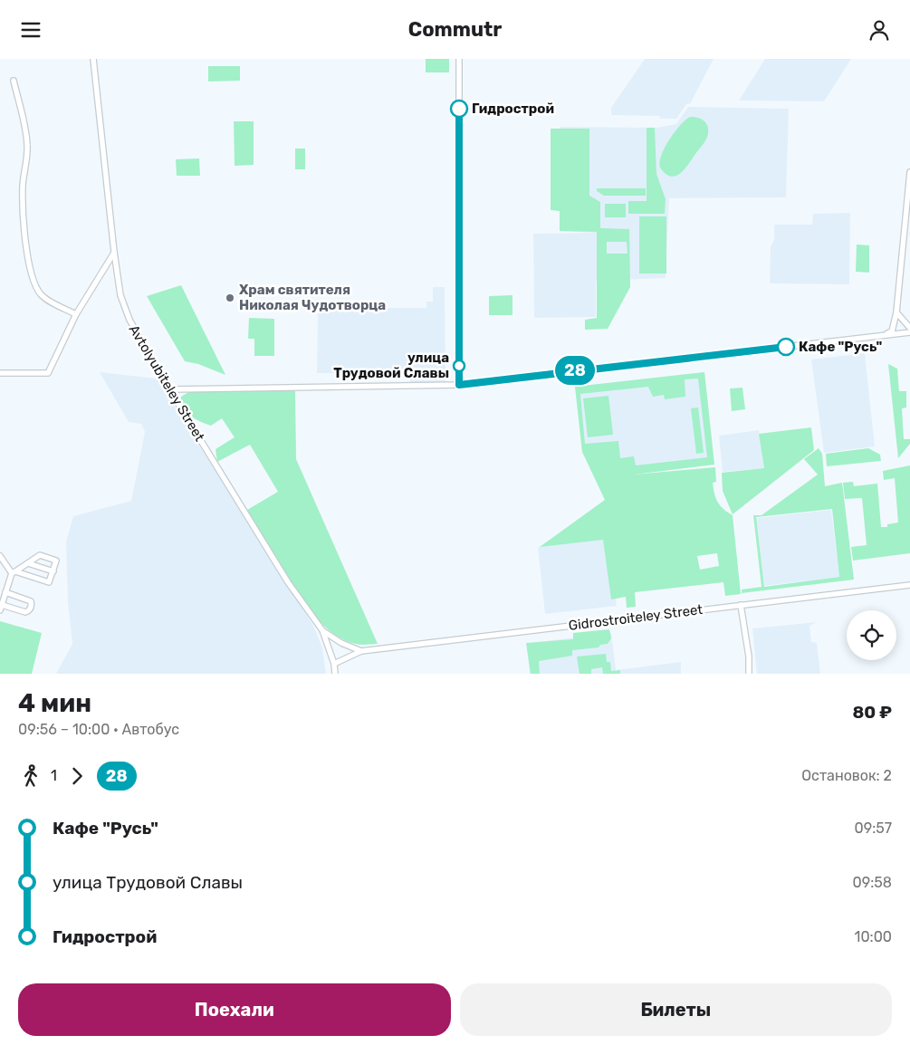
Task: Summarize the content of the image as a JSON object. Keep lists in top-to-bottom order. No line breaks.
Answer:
{"streets":{"street":["Avtolyubiteley Street","Gidrostroiteley Street"]},"crossings":[["Avtolyubiteley Street","Gidrostroiteley Street"]],"places":["Гидрострой","Храм святителя Николая Чудотворца","Кафе \"Русь\"","улица Трудовой Славы"],"lines":["bus line 28"],"page":{"header":"Commutr","on_map":"28","heading":["4 мин","09:56 – 10:00 · Автобус","80 ₽"],"legs":["1","28","Остановок: 2"],"list":[{"name":"Кафе \"Русь\"","value":"09:57"},{"name":"улица Трудовой Славы","value":"09:58"},{"name":"Гидрострой","value":"10:00"}],"buttons":["Поехали","Билеты"]}}
